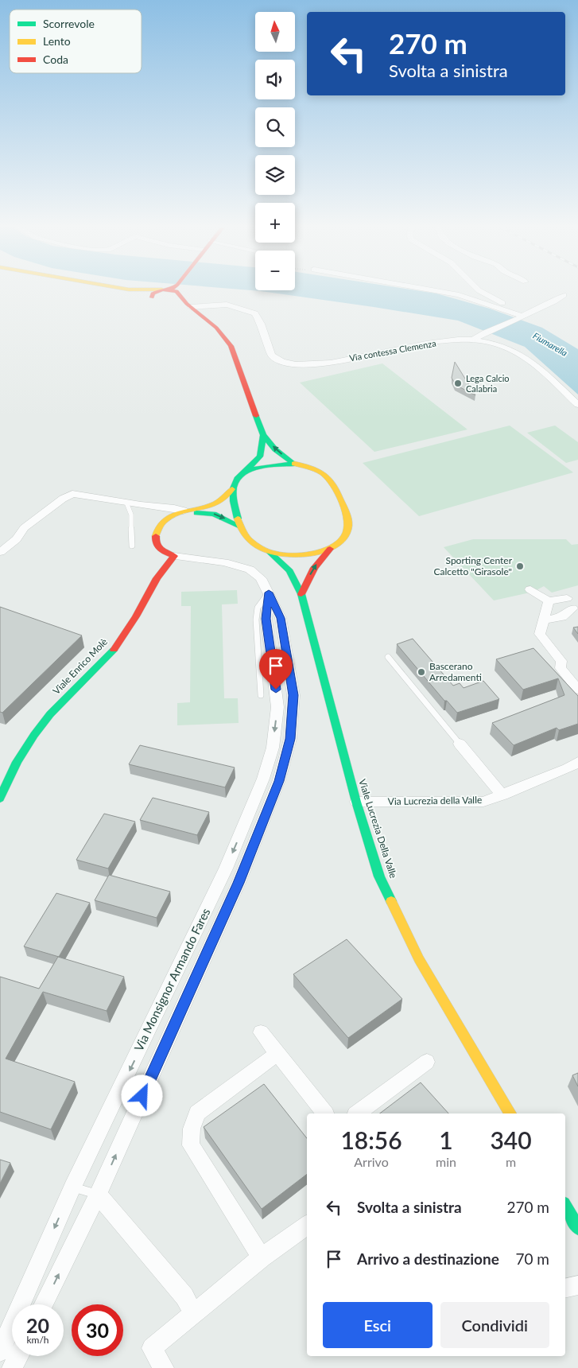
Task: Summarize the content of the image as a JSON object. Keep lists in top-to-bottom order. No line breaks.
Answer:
{"streets":{"main road":["Viale Enrico Molè","Viale Lucrezia Della Valle"],"street":["Via contessa Clemenza","Via Lucrezia della Valle","Via Monsignor Armando Fares"]},"crossings":[["Viale Enrico Molè","Via Monsignor Armando Fares"],["Via Lucrezia della Valle","Viale Lucrezia Della Valle"]],"water":["Fiumarella"],"places":["Lega Calcio Calabria","Sporting Center Calcetto \"Girasole\"","Bascerano Arredamenti"],"legend":["Scorrevole","Lento","Coda"],"north":"top","page":{"map_buttons":["+","−"],"turn":["270 m","Svolta a sinistra"],"eta":["18:56","Arrivo","1","min","340","m"],"list":[{"name":"Svolta a sinistra","value":"270 m"},{"name":"Arrivo a destinazione","value":"70 m"}],"buttons":["Esci","Condividi"],"speed":"20 km/h","limit":"30"}}
